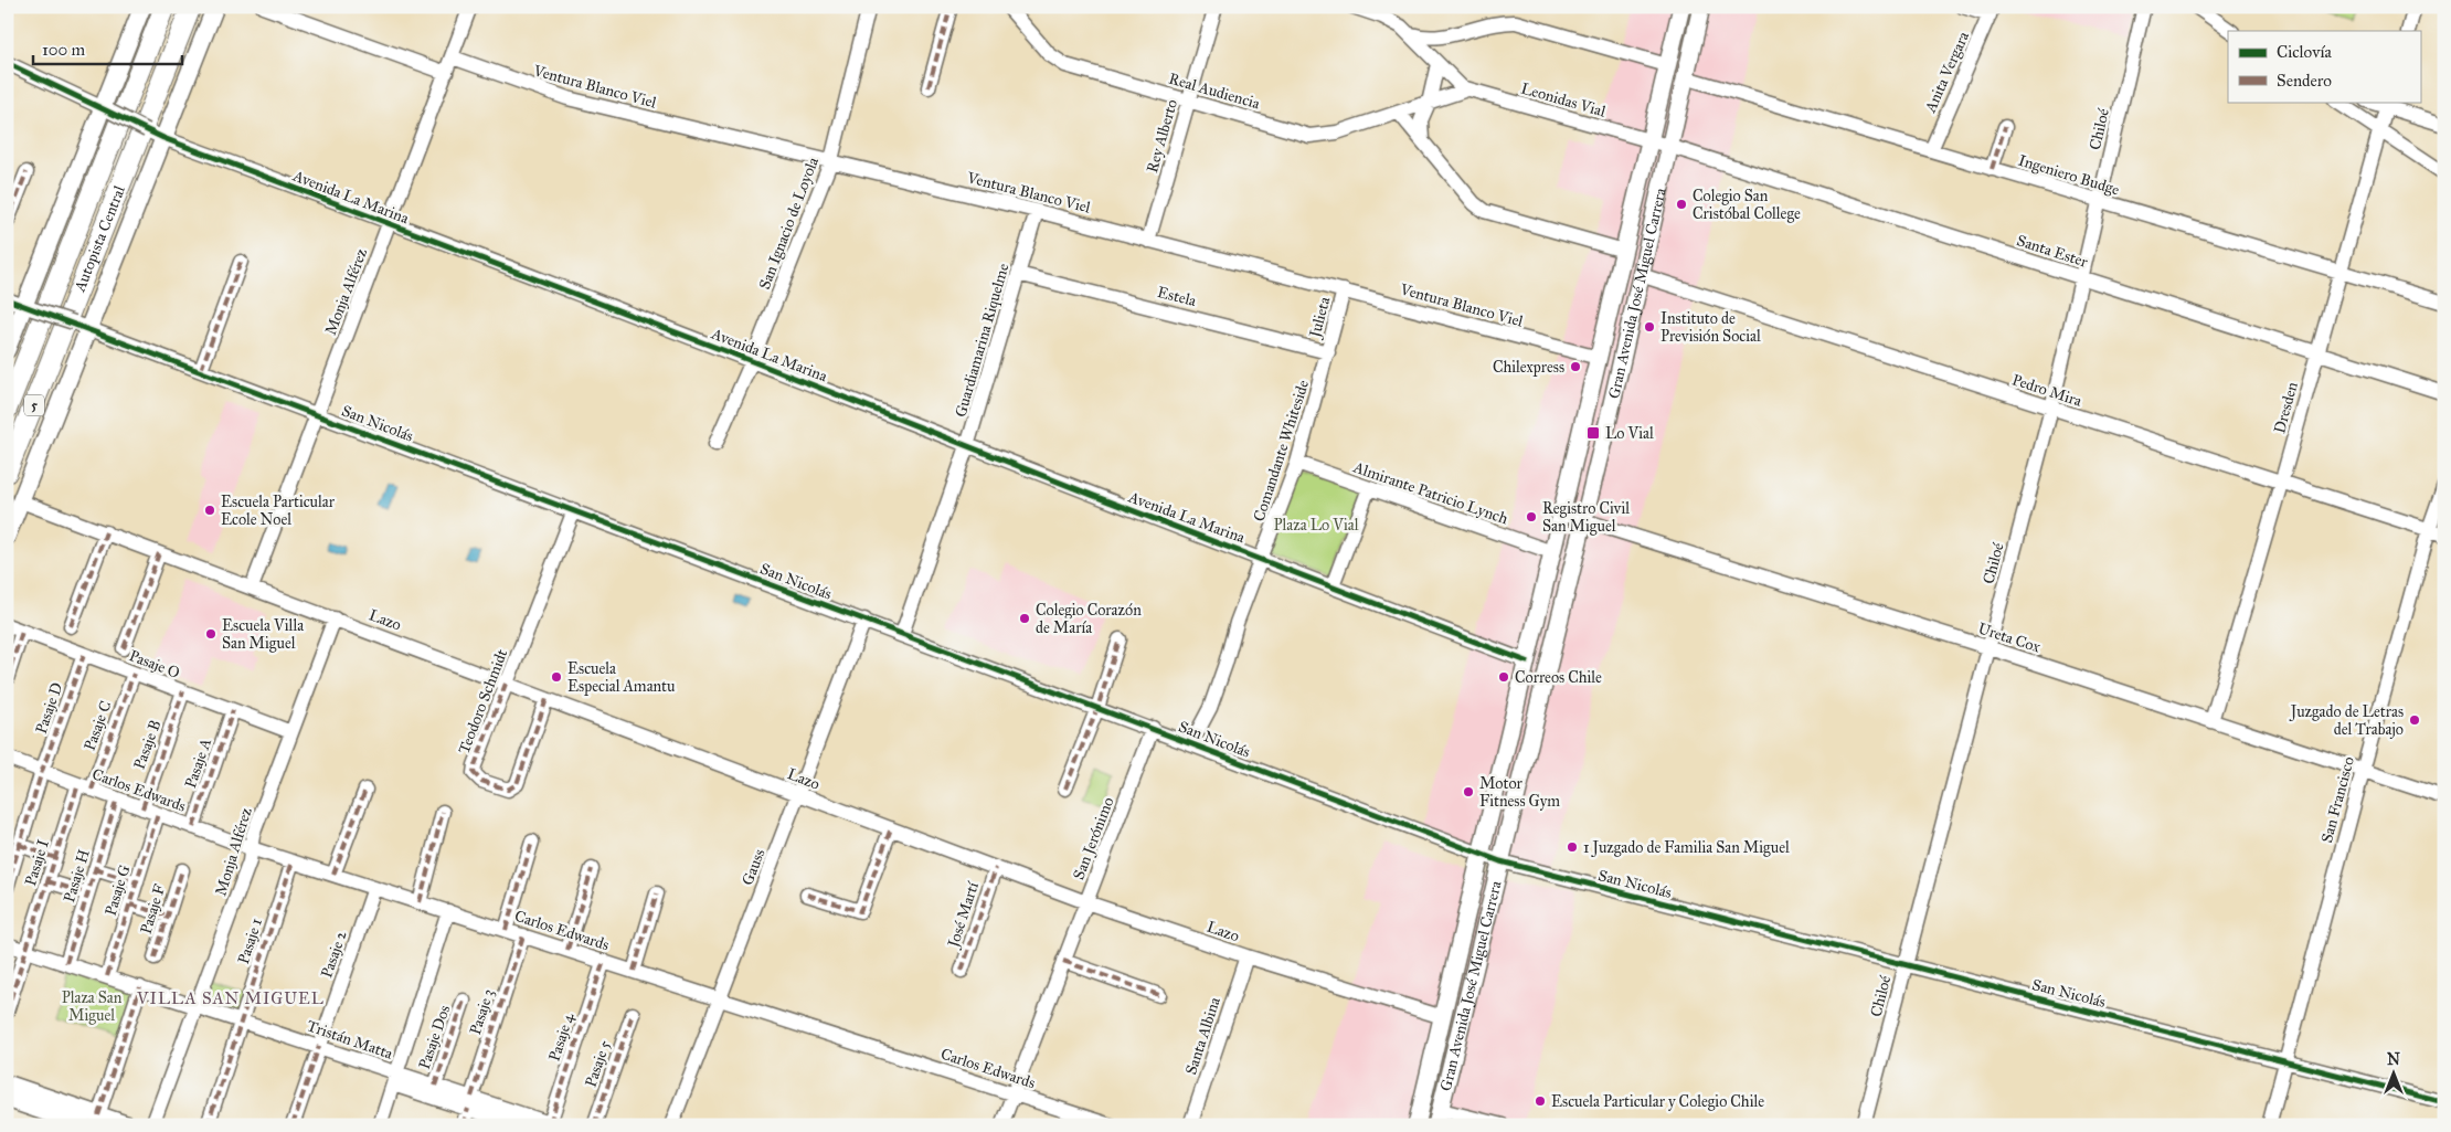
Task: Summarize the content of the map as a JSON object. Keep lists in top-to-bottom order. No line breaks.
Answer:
{"streets":{"highway":["Autopista Central","5"],"main road":["Gran Avenida José Miguel Carrera"],"street":["Anita Vergara","Ventura Blanco Viel","Real Audiencia","Leonidas Vial","Chiloé","Rey Alberto","Ingeniero Budge","Avenida La Marina","San Ignacio de Loyola","Santa Ester","Monja Alférez","Estela","Julieta","Guardiamarina Riquelme","Pedro Mira","Dresden","San Nicolás","Comandante Whiteside","Almirante Patricio Lynch","Lazo","Ureta Cox","Pasaje O","Teodoro Schmidt","Pasaje D","Pasaje C","Pasaje B","Pasaje A","Carlos Edwards","San Francisco","San Jerónimo","Pasaje I","Gauss","Pasaje H","Pasaje G","Pasaje F","José Martí","Pasaje 1","Pasaje 2","Pasaje 3","Santa Albina","Pasaje Dos","Pasaje 4","Tristán Matta","Pasaje 5"]},"crossings":[["Anita Vergara","Ingeniero Budge"],["Ventura Blanco Viel","Rey Alberto"],["Ventura Blanco Viel","San Ignacio de Loyola"],["Ventura Blanco Viel","Monja Alférez"],["Ventura Blanco Viel","Gran Avenida José Miguel Carrera"],["Ventura Blanco Viel","Julieta"],["Ventura Blanco Viel","Guardiamarina Riquelme"],["Real Audiencia","Rey Alberto"],["Leonidas Vial","Santa Ester"],["Leonidas Vial","Gran Avenida José Miguel Carrera"],["Chiloé","Ingeniero Budge"],["Chiloé","Santa Ester"],["Chiloé","Pedro Mira"],["Chiloé","San Nicolás"],["Chiloé","Ureta Cox"],["Ingeniero Budge","Gran Avenida José Miguel Carrera"],["Ingeniero Budge","Dresden"],["Avenida La Marina","San Ignacio de Loyola"],["Avenida La Marina","Monja Alférez"],["Avenida La Marina","Gran Avenida José Miguel Carrera"],["Avenida La Marina","Guardiamarina Riquelme"],["Avenida La Marina","Comandante Whiteside"],["Santa Ester","Gran Avenida José Miguel Carrera"],["Santa Ester","Dresden"],["Monja Alférez","San Nicolás"],["Monja Alférez","Lazo"],["Monja Alférez","Pasaje O"],["Monja Alférez","Carlos Edwards"],["Monja Alférez","Tristán Matta"],["Gran Avenida José Miguel Carrera","Pedro Mira"],["Gran Avenida José Miguel Carrera","San Nicolás"],["Gran Avenida José Miguel Carrera","Almirante Patricio Lynch"],["Gran Avenida José Miguel Carrera","Lazo"],["Gran Avenida José Miguel Carrera","Ureta Cox"],["Estela","Julieta"],["Estela","Guardiamarina Riquelme"],["Estela","Comandante Whiteside"],["Julieta","Comandante Whiteside"],["Guardiamarina Riquelme","San Nicolás"],["Pedro Mira","Dresden"],["Pedro Mira","San Francisco"],["Dresden","Ureta Cox"],["San Nicolás","Comandante Whiteside"],["San Nicolás","Teodoro Schmidt"],["San Nicolás","San Francisco"],["San Nicolás","San Jerónimo"],["San Nicolás","Gauss"],["Comandante Whiteside","Almirante Patricio Lynch"],["Lazo","Teodoro Schmidt"],["Lazo","San Jerónimo"],["Lazo","Gauss"],["Lazo","José Martí"],["Lazo","Santa Albina"],["Ureta Cox","San Francisco"],["Pasaje O","Pasaje D"],["Pasaje O","Pasaje C"],["Pasaje O","Pasaje B"],["Pasaje O","Pasaje A"],["Pasaje D","Carlos Edwards"],["Pasaje C","Carlos Edwards"],["Pasaje C","Pasaje I"],["Pasaje B","Carlos Edwards"],["Pasaje A","Carlos Edwards"],["Carlos Edwards","San Jerónimo"],["Carlos Edwards","Pasaje I"],["Carlos Edwards","Gauss"],["Carlos Edwards","Pasaje H"],["Carlos Edwards","Pasaje G"],["Carlos Edwards","Pasaje 1"],["Carlos Edwards","Pasaje 2"],["Carlos Edwards","Pasaje 3"],["Carlos Edwards","Pasaje 4"],["Pasaje I","Tristán Matta"],["Pasaje H","Tristán Matta"],["Pasaje G","Tristán Matta"],["Pasaje 1","Tristán Matta"],["Pasaje 2","Tristán Matta"],["Pasaje 3","Tristán Matta"],["Pasaje Dos","Tristán Matta"],["Pasaje 4","Tristán Matta"]],"districts":["VILLA SAN MIGUEL"],"parks":["Plaza Lo Vial","Plaza San Miguel"],"places":{"other":["Colegio San Cristóbal College","Instituto de Previsión Social","Chilexpress","Escuela Particular Ecole Noel","Registro Civil San Miguel","Colegio Corazón de María","Escuela Villa San Miguel","Escuela Especial Amantu","Correos Chile","Juzgado de Letras del Trabajo","Motor Fitness Gym","1 Juzgado de Familia San Miguel","Escuela Particular y Colegio Chile"],"transit":["Lo Vial"]},"legend":["Ciclovía","Sendero"],"scale_bar":"100 m","north":"top"}
